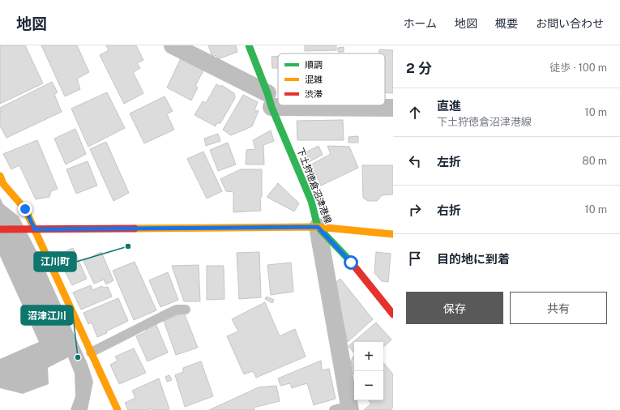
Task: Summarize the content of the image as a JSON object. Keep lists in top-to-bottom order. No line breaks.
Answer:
{"streets":{"street":["下土狩徳倉沼津港線"]},"places":["江川町","沼津江川"],"legend":["順調","混雑","渋滞"],"page":{"header":"地図","nav":["ホーム","地図","概要","お問い合わせ"],"heading":["2 分","徒歩 · 100 m"],"list":[["直進","下土狩徳倉沼津港線","10 m"],["左折","80 m"],["右折","10 m"],"目的地に到着"],"buttons":["保存","共有"],"map_buttons":["+","−"]}}
